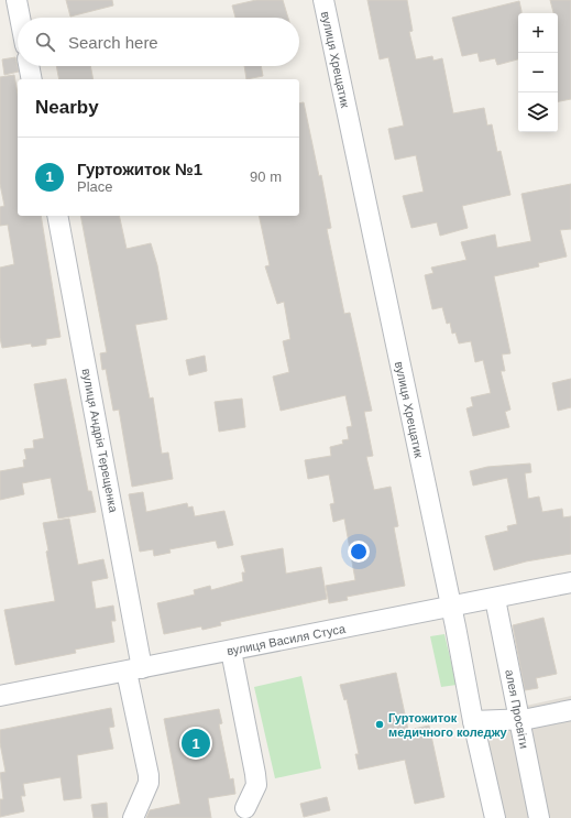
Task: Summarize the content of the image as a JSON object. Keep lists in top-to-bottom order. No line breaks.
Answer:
{"streets":{"street":["вулиця Хрещатик","вулиця Андрія Терещенка","вулиця Василя Стуса","алея Просвіти"]},"crossings":[["вулиця Хрещатик","вулиця Василя Стуса"],["вулиця Андрія Терещенка","вулиця Василя Стуса"],["вулиця Василя Стуса","алея Просвіти"]],"places":["Гуртожиток медичного коледжу"],"page":{"map_buttons":["+","−"],"search":"Search here","heading":"Nearby","list":[{"mark":"1","name":"Гуртожиток №1","note":"Place","value":"90 m"}],"pins":"1"}}
